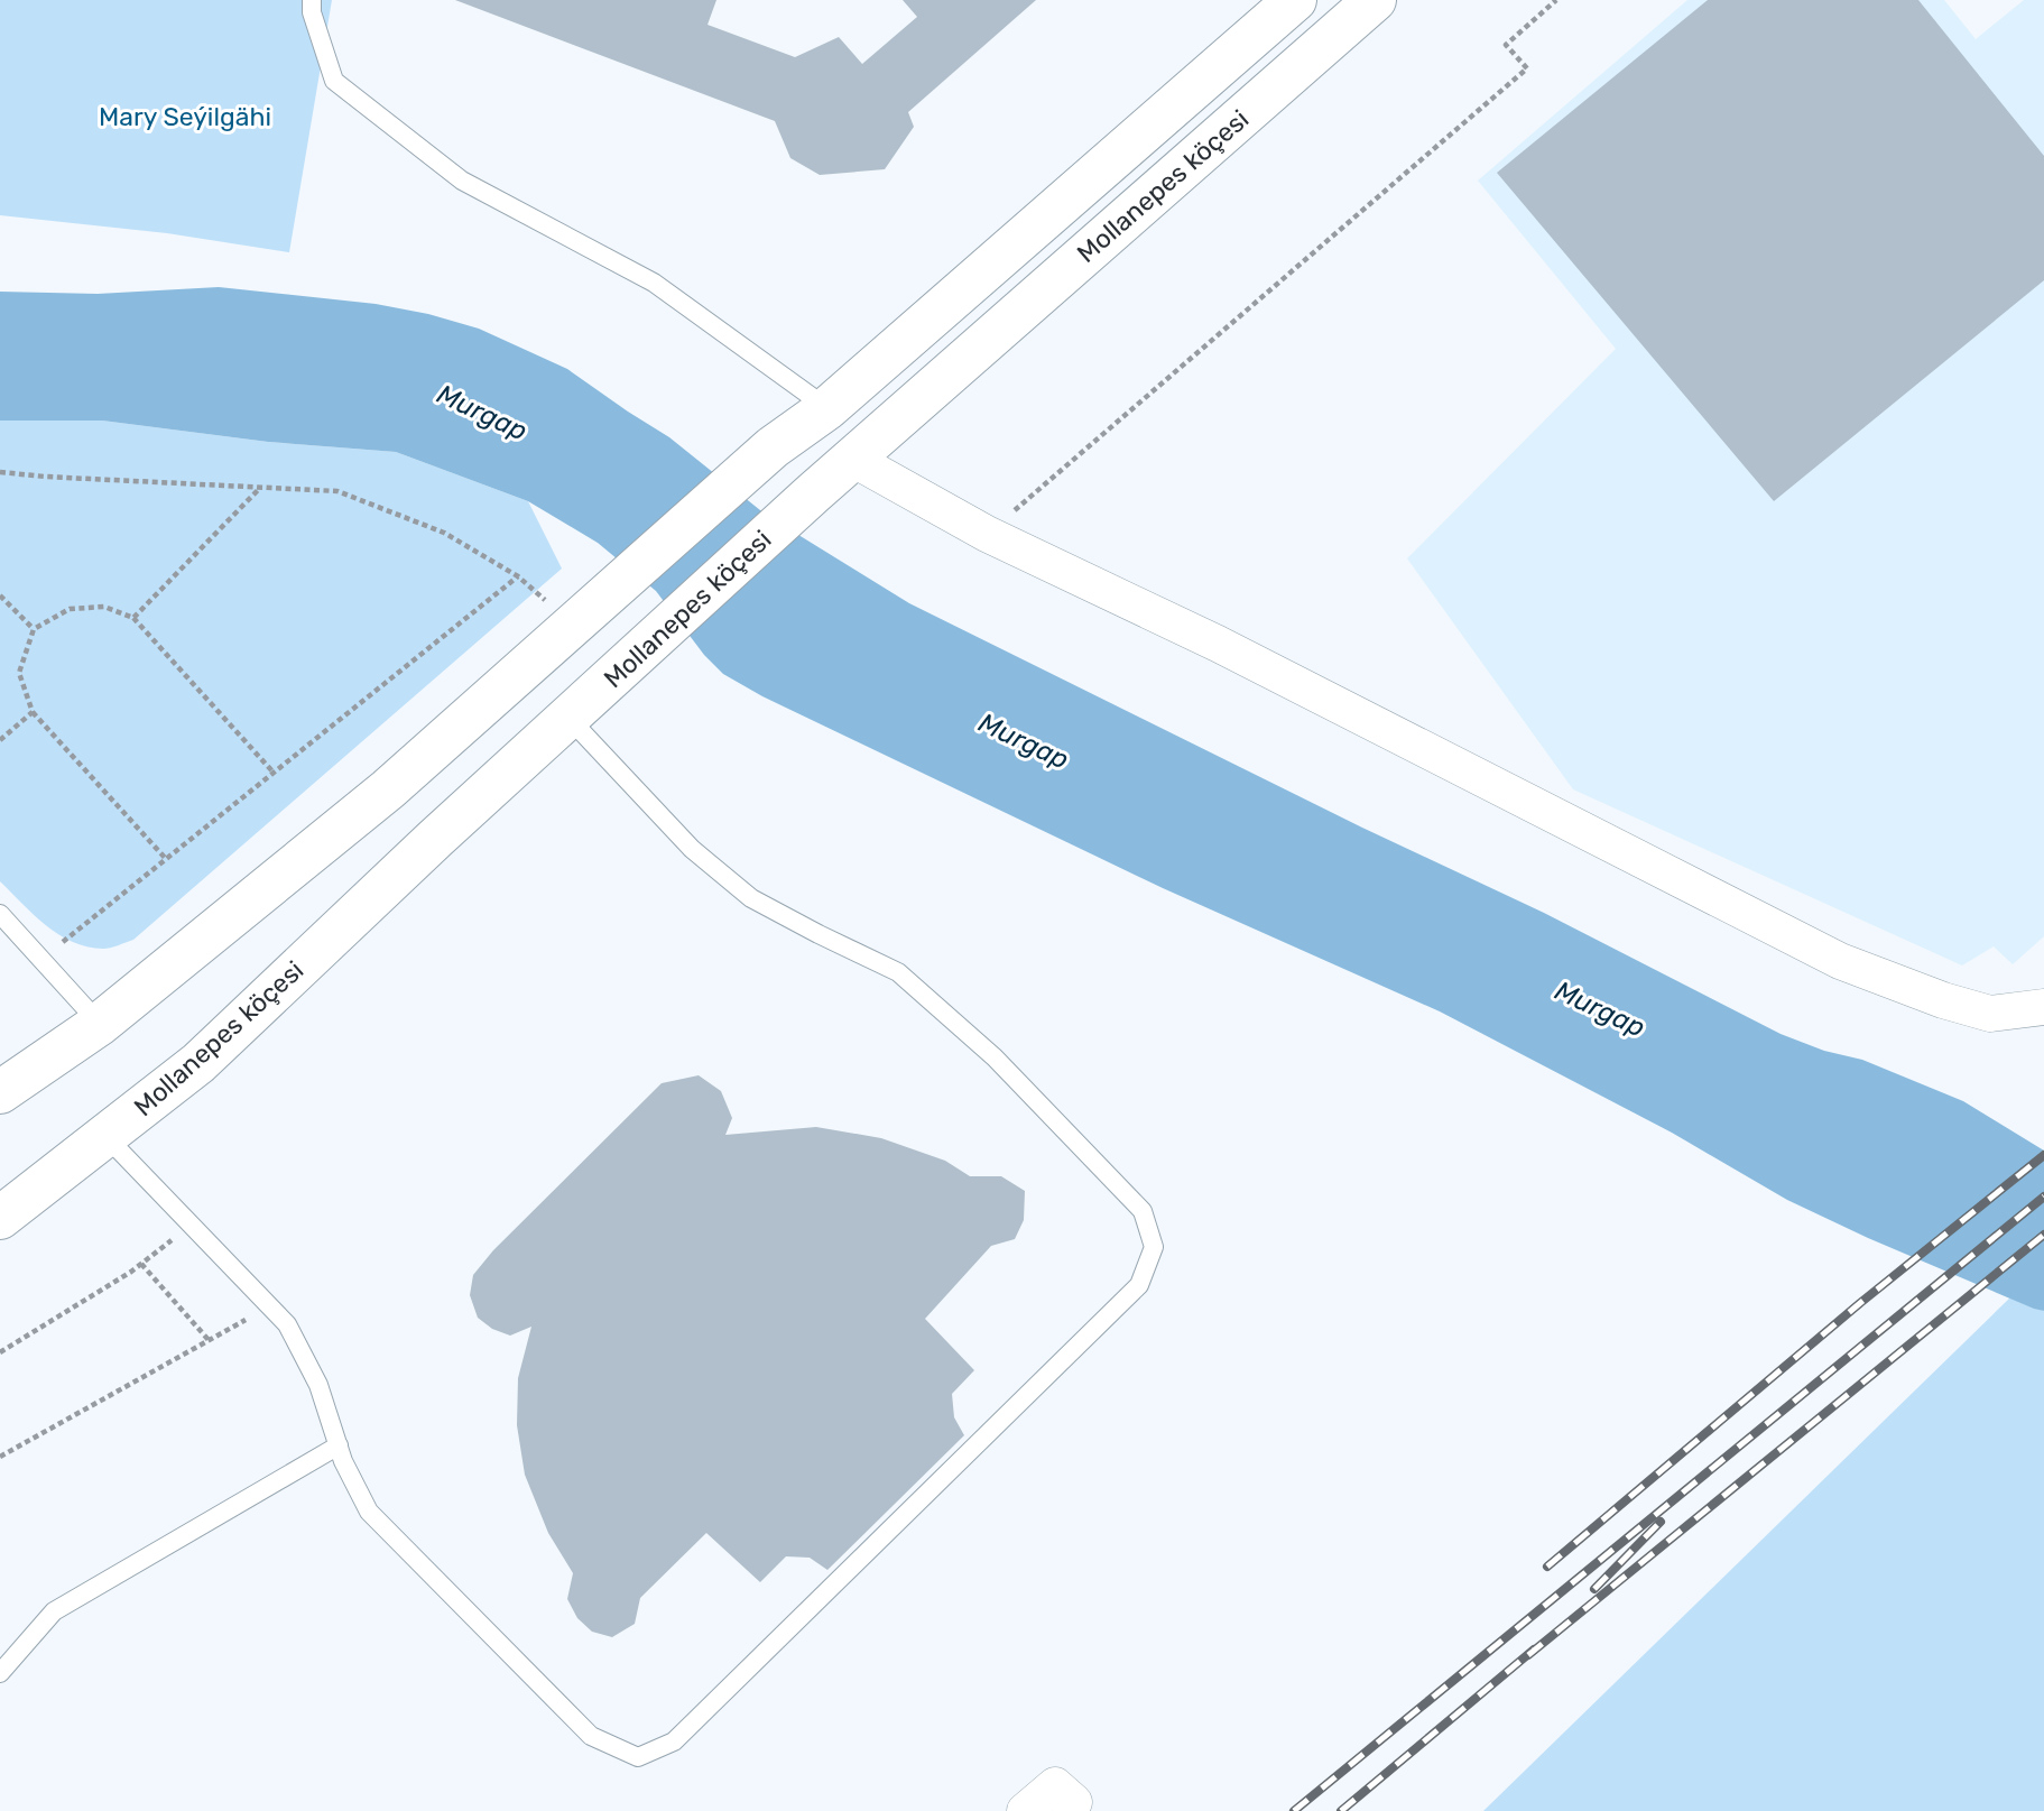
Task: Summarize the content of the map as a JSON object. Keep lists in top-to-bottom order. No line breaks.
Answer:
{"streets":{"street":["Mollanepes köçesi"]},"water":["Murgap"],"parks":["Mary Seýilgähi"]}
